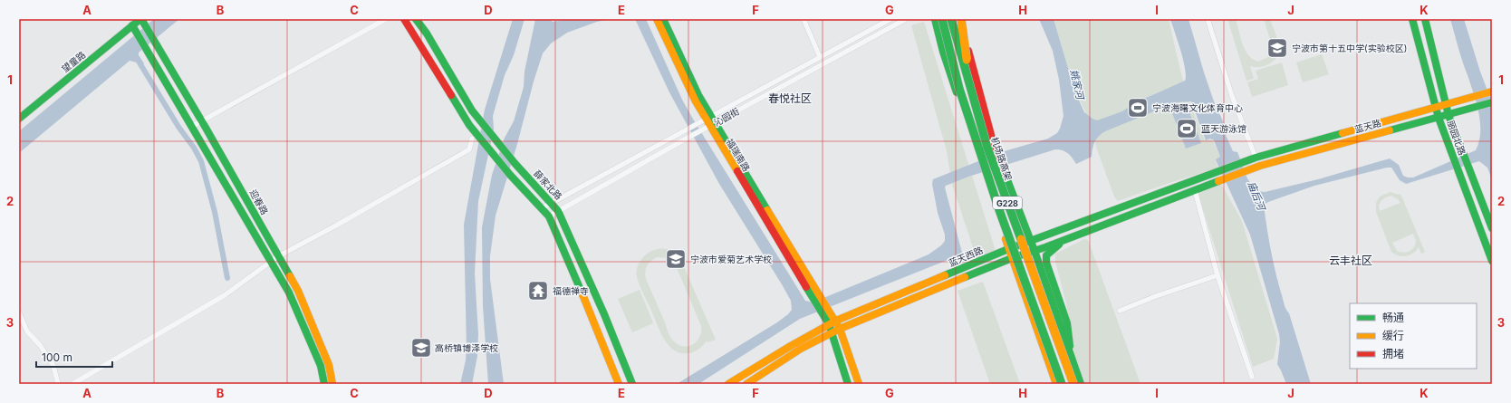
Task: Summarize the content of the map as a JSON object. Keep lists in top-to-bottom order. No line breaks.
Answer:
{"streets":{"main road":["望童路","蓝天路","丽园北路","福瑞南路","机场路高架","薛家北路","迎春路","G228","蓝天西路"],"street":["沁园街"]},"crossings":[["望童路","迎春路"],["沁园街","福瑞南路"],["沁园街","薛家北路"],["蓝天路","丽园北路"],["福瑞南路","蓝天西路"]],"districts":["春悦社区","云丰社区"],"water":["姚家河","庙后河"],"places":{"school or university":["宁波市第十五中学(实验校区)","宁波市爱菊艺术学校","高桥镇博泽学校"],"sports":["宁波海曙文化体育中心","蓝天游泳馆"],"temple":["福德禅寺"]},"legend":["畅通","缓行","拥堵"],"scale_bar":"100 m","grid":{"columns":["A","B","C","D","E","F","G","H","I","J","K"],"rows":["1","2","3"]}}
